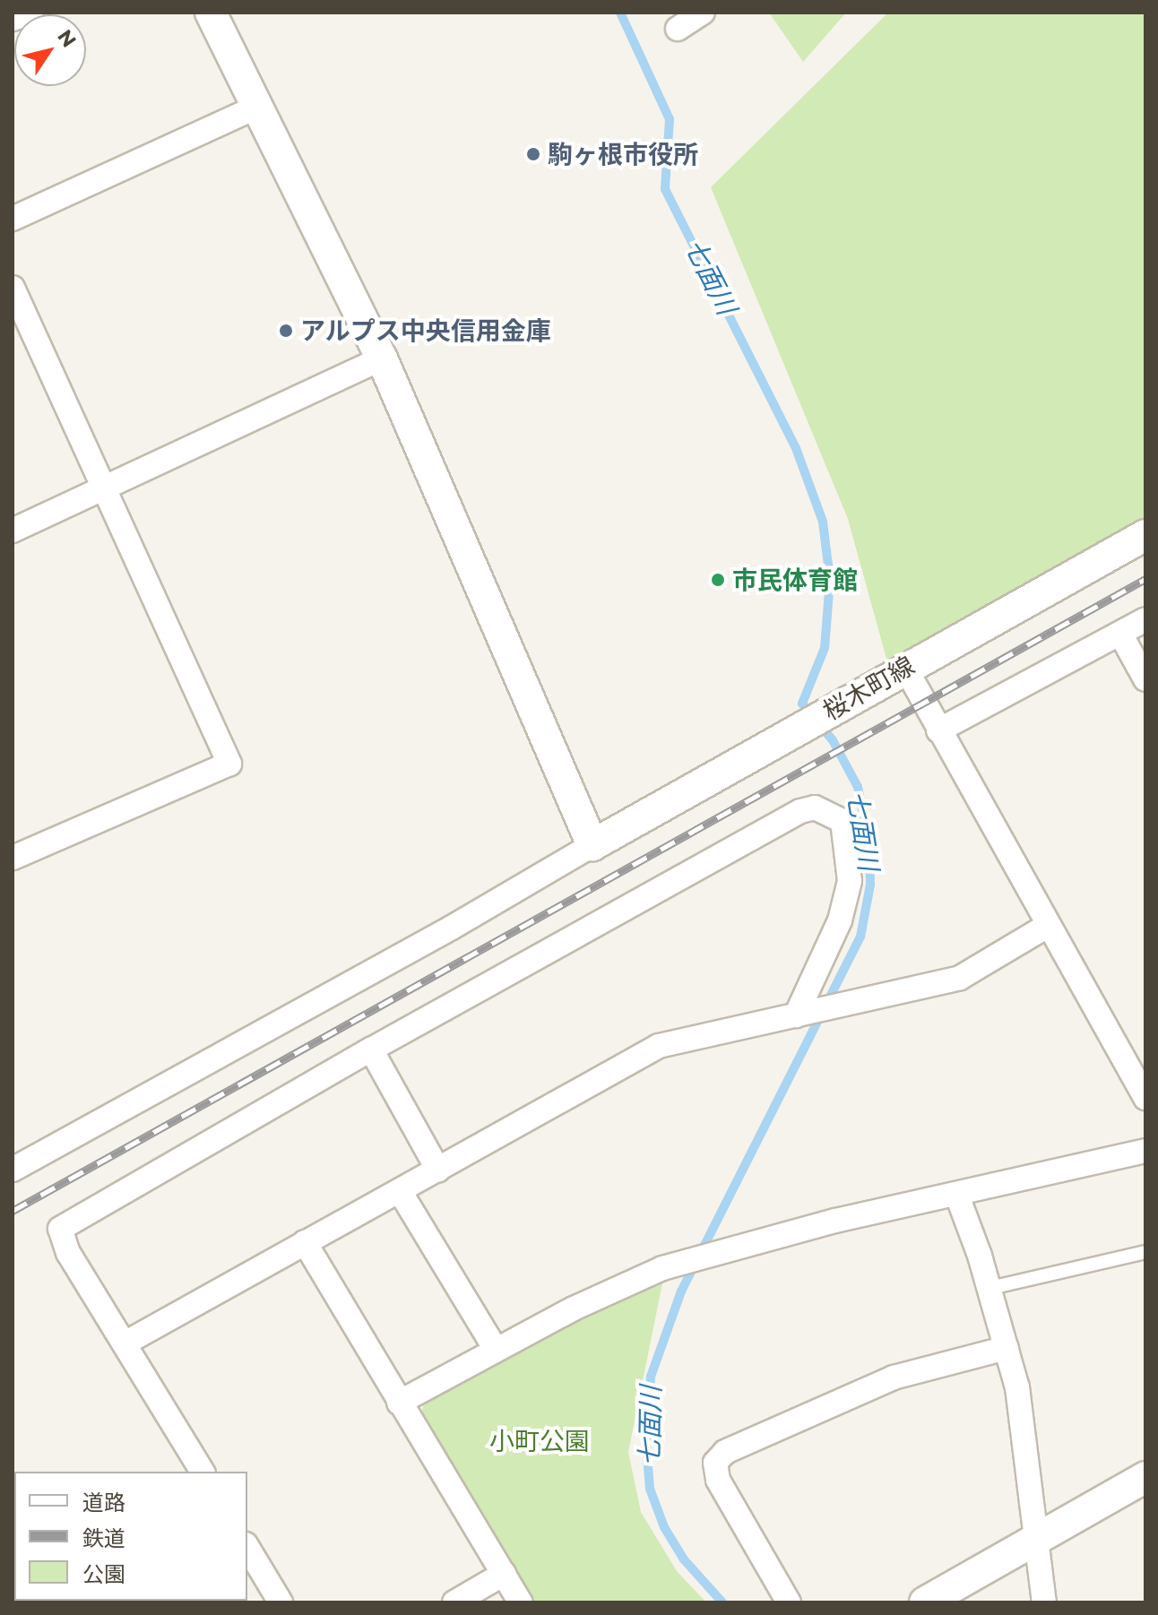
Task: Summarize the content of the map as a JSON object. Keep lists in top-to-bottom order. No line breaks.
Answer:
{"streets":{"street":["桜木町線"]},"water":["七面川"],"parks":["小町公園"],"places":["駒ヶ根市役所","アルプス中央信用金庫","市民体育館"],"legend":["道路","鉄道","公園"],"north":"top right"}
